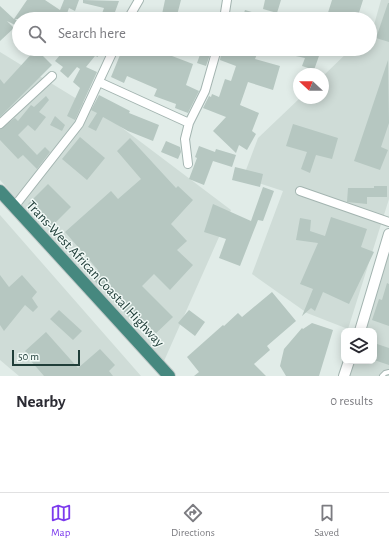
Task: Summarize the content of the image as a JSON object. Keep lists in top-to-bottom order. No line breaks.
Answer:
{"streets":{"highway":["Trans-West African Coastal Highway"]},"scale_bar":"50 m","north":"left","page":{"search":"Search here","scale":"50 m","heading":["Nearby","0 results"],"nav":["Map","Directions","Saved"]}}
